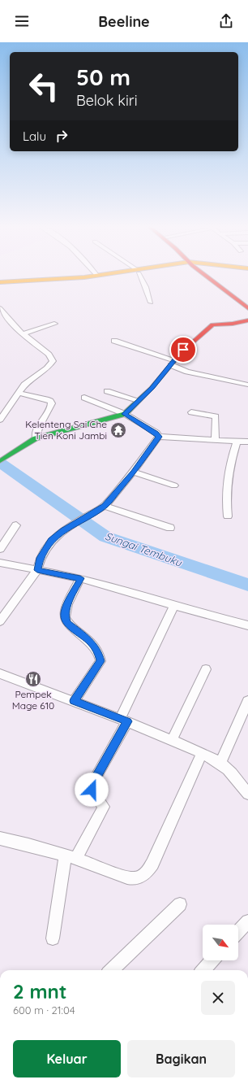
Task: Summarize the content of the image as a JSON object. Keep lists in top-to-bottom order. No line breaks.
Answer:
{"water":["Sungai Tembuku"],"places":{"temple":["Kelenteng Sai Che Tien Koni Jambi"],"restaurant":["Pempek Mage 610"]},"north":"bottom right","page":{"header":"Beeline","turn":["50 m","Belok kiri"],"then":"Lalu","heading":["2 mnt","600 m · 21:04"],"buttons":["Keluar","Bagikan"]}}
